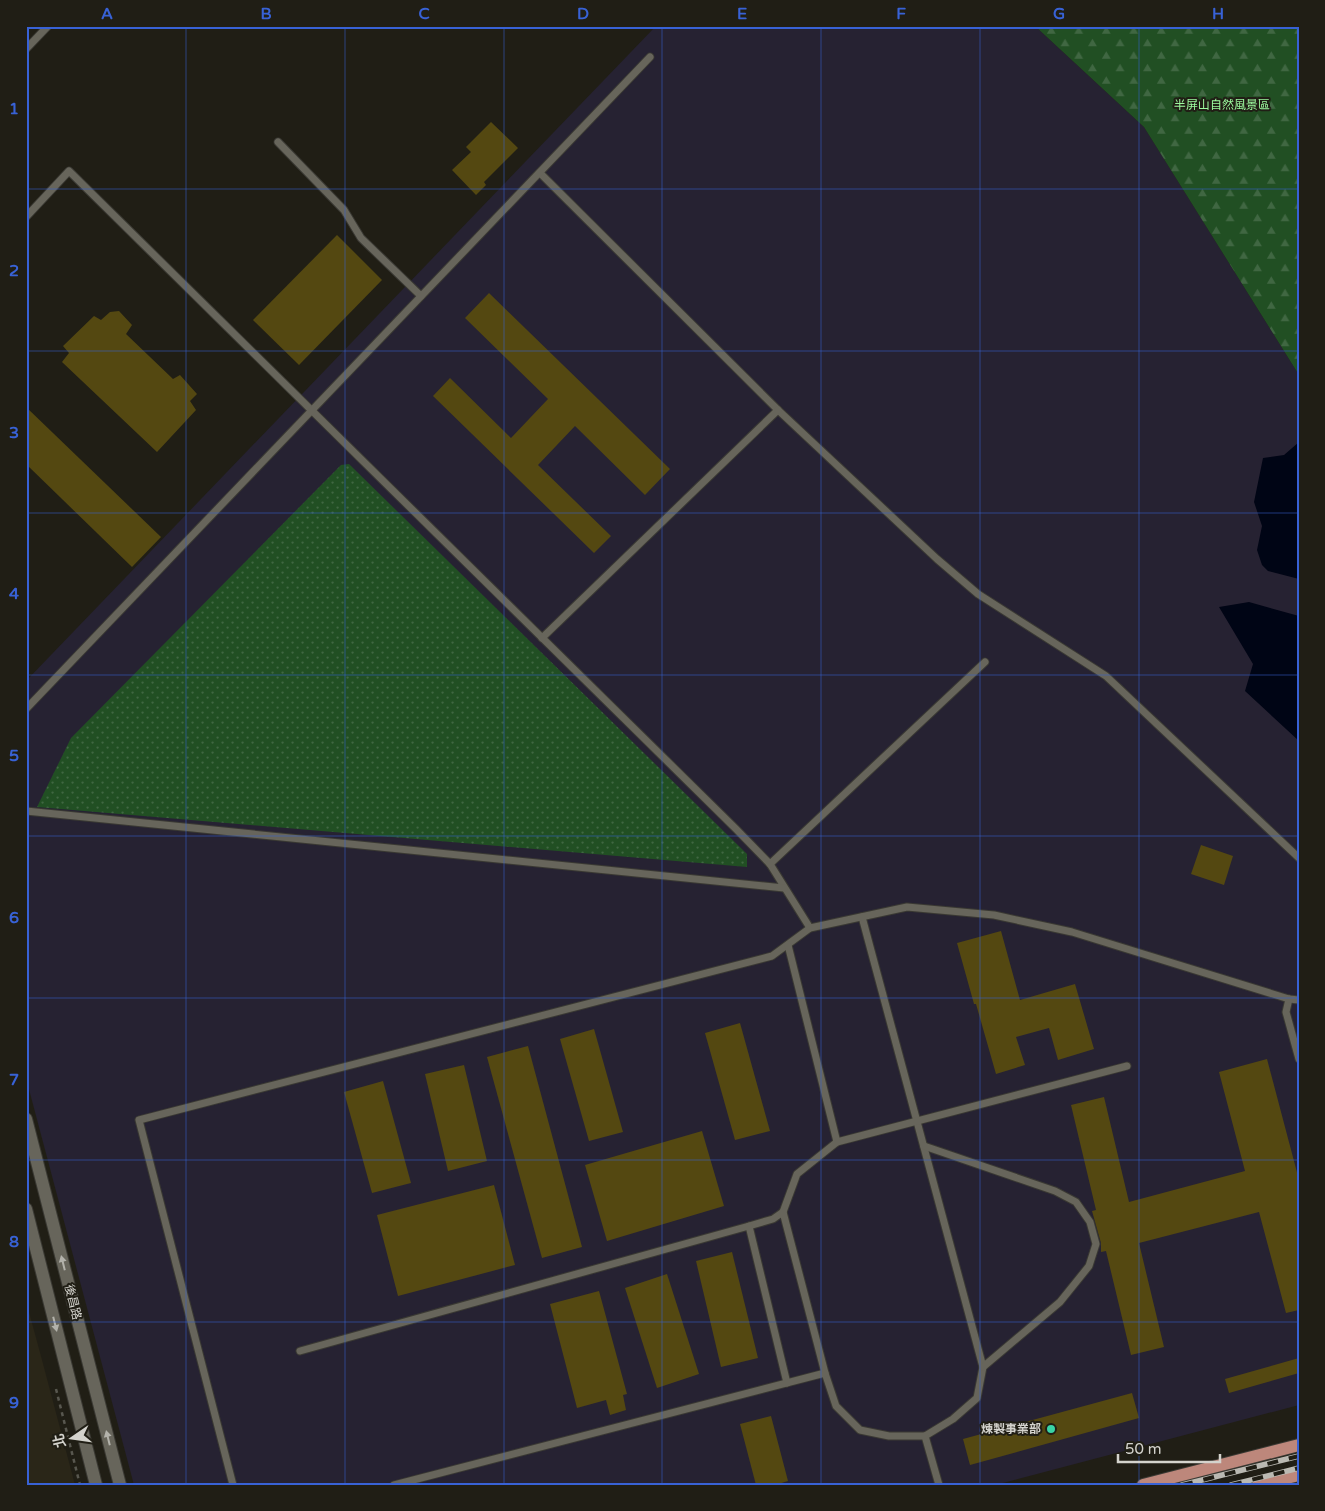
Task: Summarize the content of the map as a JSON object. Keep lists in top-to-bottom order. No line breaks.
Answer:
{"streets":{"street":["後昌路"]},"parks":["半屏山自然風景區"],"places":["煉製事業部"],"scale_bar":"50 m","north":"left","grid":{"columns":["A","B","C","D","E","F","G","H"],"rows":["1","2","3","4","5","6","7","8","9"]}}
